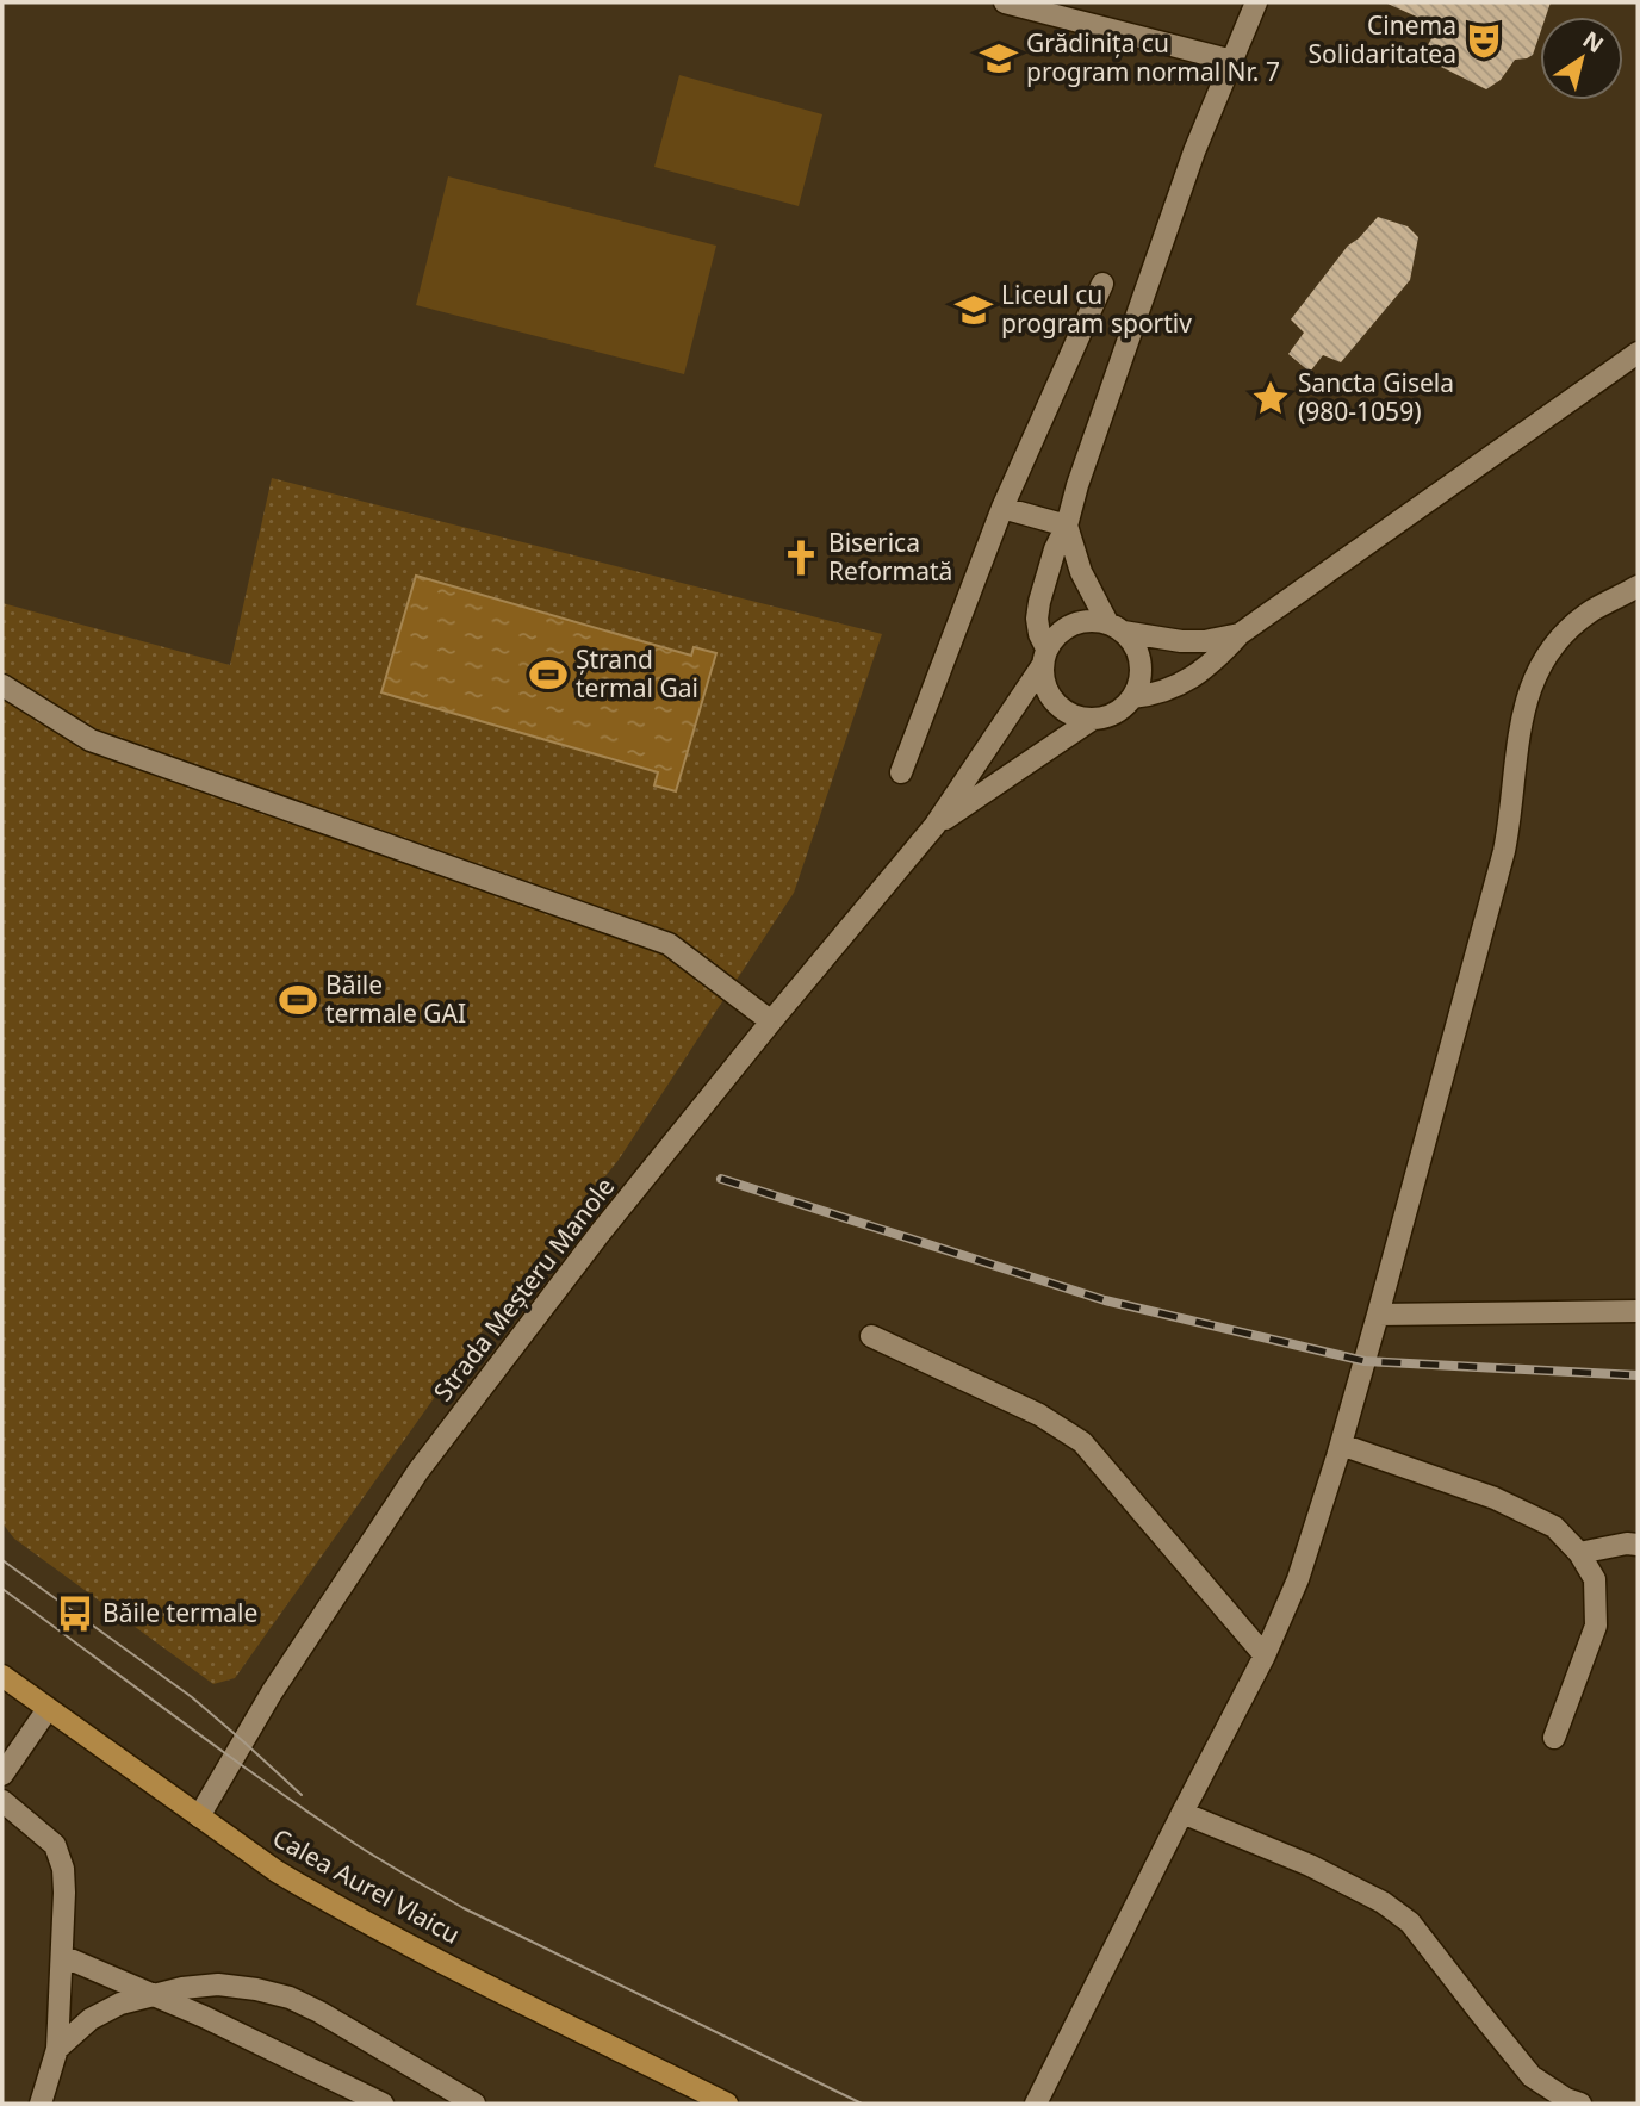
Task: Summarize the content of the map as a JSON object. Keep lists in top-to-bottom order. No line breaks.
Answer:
{"streets":{"main road":["Calea Aurel Vlaicu"],"street":["Strada Meșteru Manole"]},"crossings":[["Strada Meșteru Manole","Calea Aurel Vlaicu"]],"places":{"theatre":["Cinema Solidaritatea"],"school or university":["Grădinița cu program normal Nr. 7","Liceul cu program sportiv"],"place":["Sancta Gisela (980-1059)"],"church":["Biserica Reformată"],"sports":["Ștrand termal Gai","Băile termale GAI"],"bus stop":["Băile termale"]},"north":"top right"}
